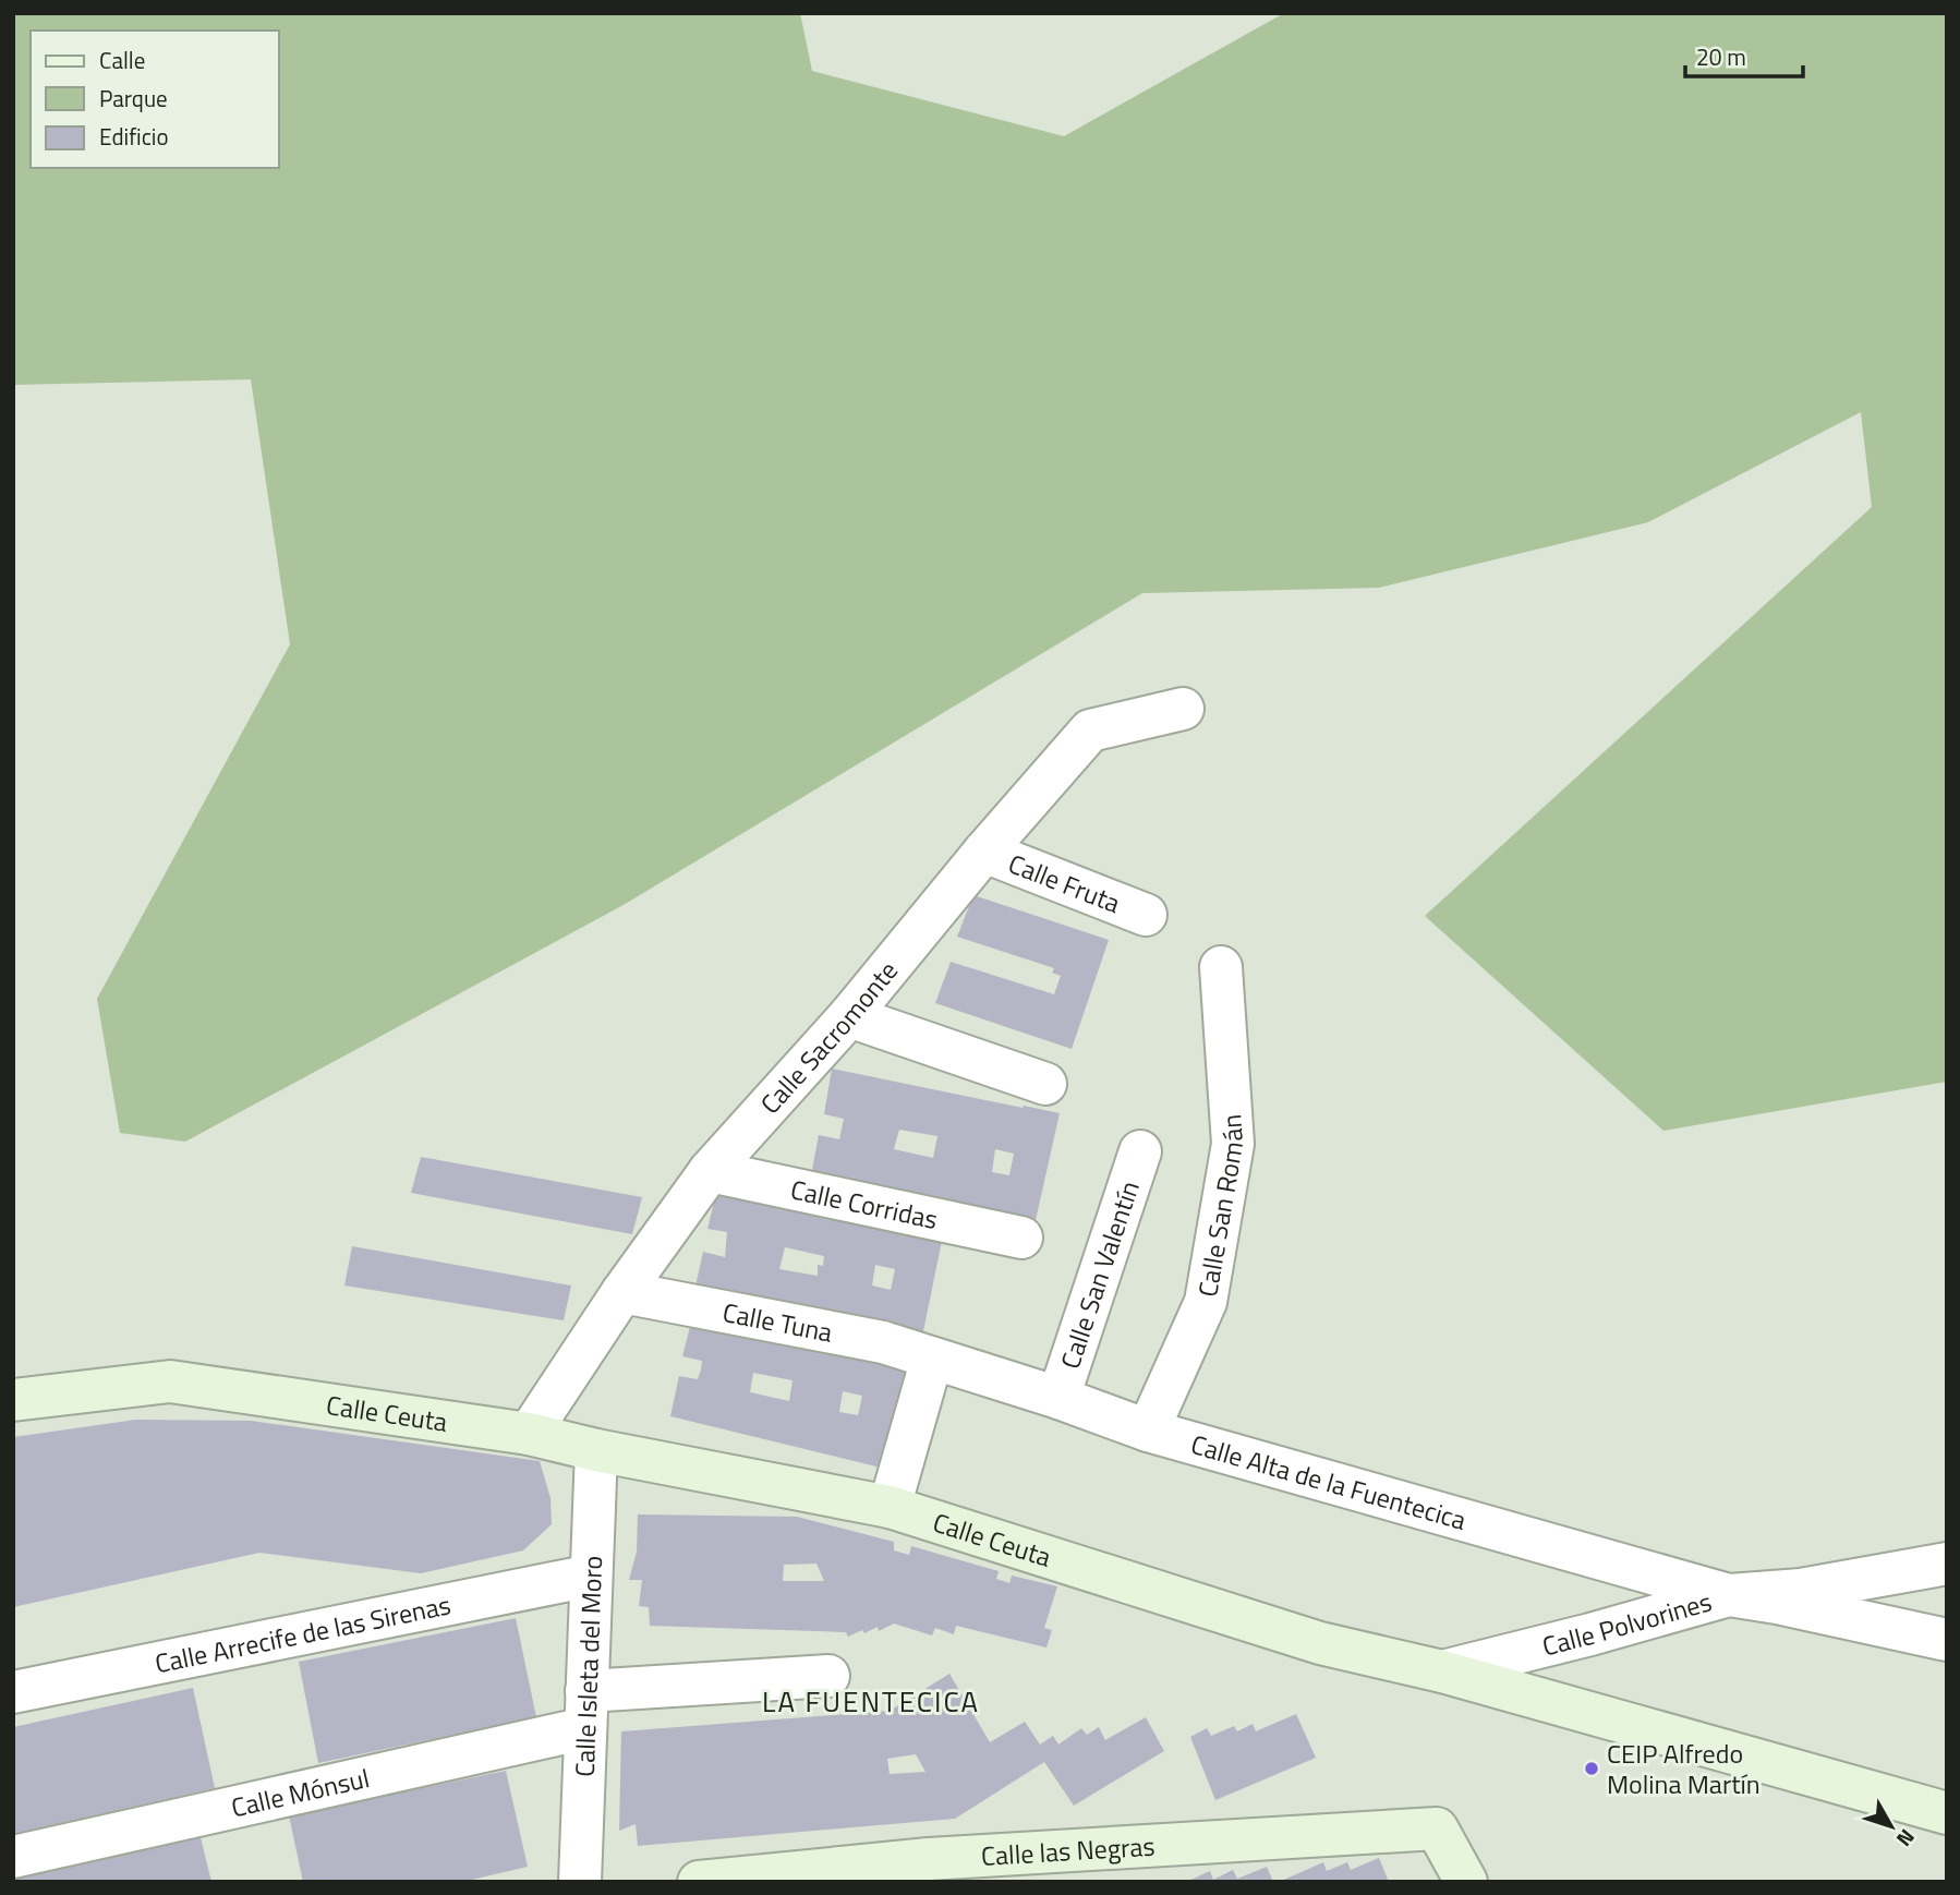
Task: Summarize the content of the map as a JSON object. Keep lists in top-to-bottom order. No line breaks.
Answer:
{"streets":{"street":["Calle Fruta","Calle Sacromonte","Calle Corridas","Calle San Román","Calle San Valentín","Calle Tuna","Calle Ceuta","Calle Alta de la Fuentecica","Calle Polvorines","Calle Arrecife de las Sirenas","Calle Isleta del Moro","Calle Mónsul","Calle las Negras"]},"crossings":[["Calle Fruta","Calle Sacromonte"],["Calle Sacromonte","Calle Corridas"],["Calle Sacromonte","Calle Tuna"],["Calle Sacromonte","Calle Ceuta"],["Calle San Román","Calle Alta de la Fuentecica"],["Calle San Valentín","Calle Alta de la Fuentecica"],["Calle Tuna","Calle Alta de la Fuentecica"],["Calle Ceuta","Calle Polvorines"],["Calle Ceuta","Calle Isleta del Moro"],["Calle Alta de la Fuentecica","Calle Polvorines"],["Calle Arrecife de las Sirenas","Calle Isleta del Moro"],["Calle Isleta del Moro","Calle Mónsul"]],"districts":["LA FUENTECICA"],"places":["CEIP Alfredo Molina Martín"],"legend":["Calle","Parque","Edificio"],"scale_bar":"20 m","north":"bottom right"}
